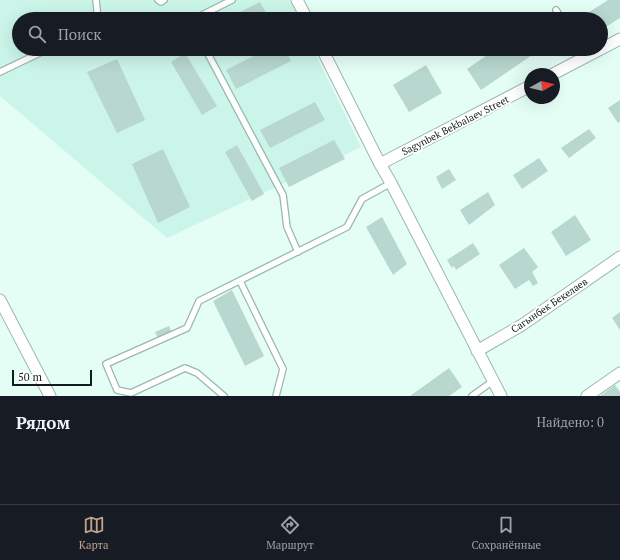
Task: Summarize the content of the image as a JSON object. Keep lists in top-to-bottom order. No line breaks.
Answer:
{"streets":{"street":["Sagynbek Bekbalaev Street","Сагынбек Бекелаев"]},"scale_bar":"50 m","north":"right","page":{"search":"Поиск","scale":"50 m","heading":["Рядом","Найдено: 0"],"nav":["Карта","Маршрут","Сохранённые"]}}
